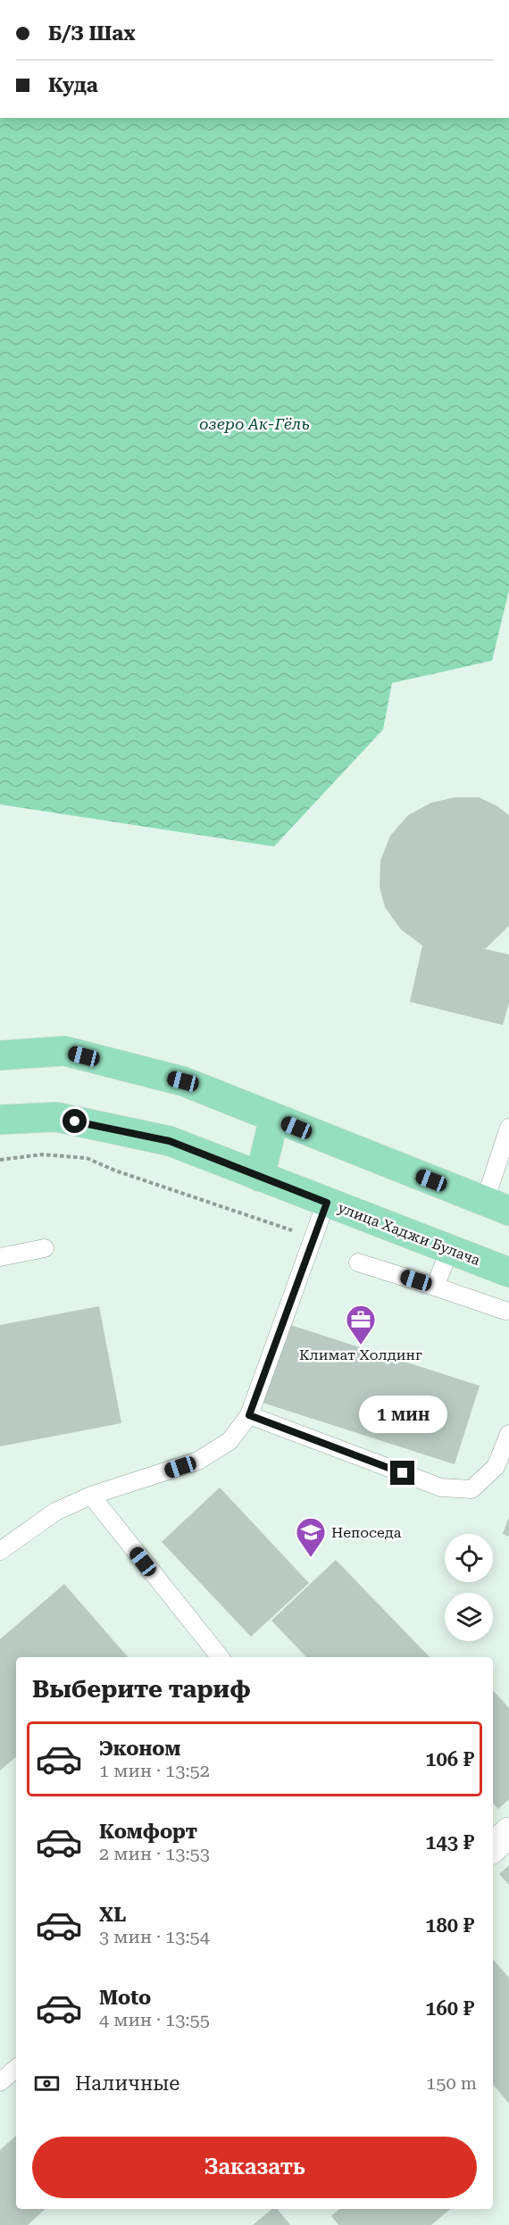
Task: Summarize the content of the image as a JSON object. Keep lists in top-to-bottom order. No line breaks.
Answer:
{"streets":{"main road":["улица Хаджи Булача"]},"water":["озеро Ак-Гёль"],"places":{"office":["Климат Холдинг"],"school or university":["Непоседа"]},"page":{"banner":["Б/З Шах","Куда"],"bubble":"1 мин","heading":"Выберите тариф","list":[{"name":"Эконом","note":"1 мин · 13:52","value":"106 ₽"},{"name":"Комфорт","note":"2 мин · 13:53","value":"143 ₽"},{"name":"XL","note":"3 мин · 13:54","value":"180 ₽"},{"name":"Moto","note":"4 мин · 13:55","value":"160 ₽"}],"pay":["Наличные","150 m"],"buttons":"Заказать"}}
